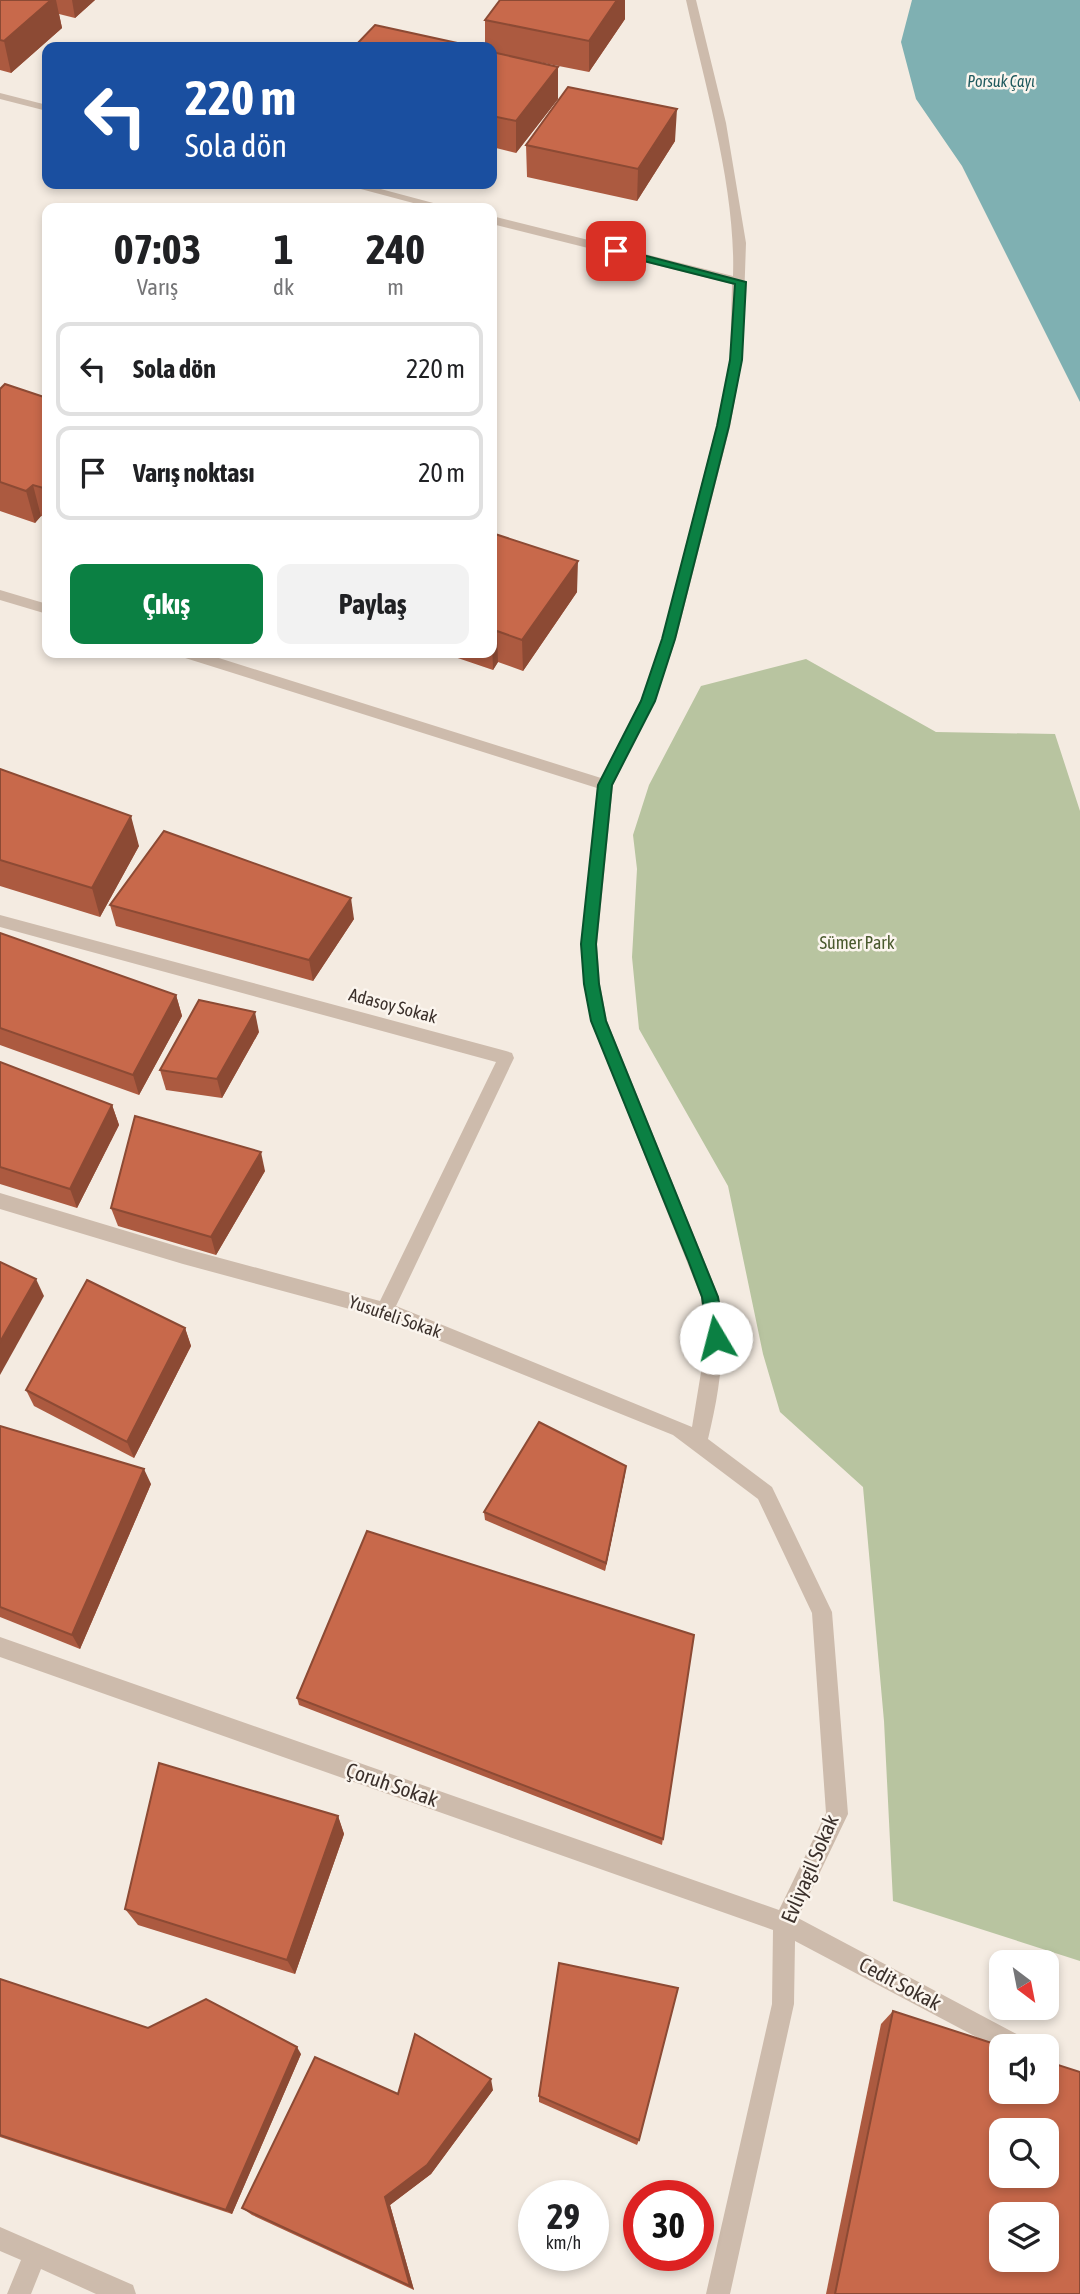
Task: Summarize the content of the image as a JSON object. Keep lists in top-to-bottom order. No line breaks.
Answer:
{"streets":{"street":["Adasoy Sokak","Yusufeli Sokak","Çoruh Sokak","Evliyagil Sokak","Cedit Sokak"]},"crossings":[["Adasoy Sokak","Yusufeli Sokak"],["Yusufeli Sokak","Evliyagil Sokak"],["Çoruh Sokak","Evliyagil Sokak"],["Çoruh Sokak","Cedit Sokak"],["Evliyagil Sokak","Cedit Sokak"]],"water":["Porsuk Çayı"],"parks":["Sümer Park"],"north":"bottom right","page":{"turn":["220 m","Sola dön"],"eta":["07:03","Varış","1","dk","240","m"],"list":[{"name":"Sola dön","value":"220 m"},{"name":"Varış noktası","value":"20 m"}],"buttons":["Çıkış","Paylaş"],"speed":"29 km/h","limit":"30"}}
